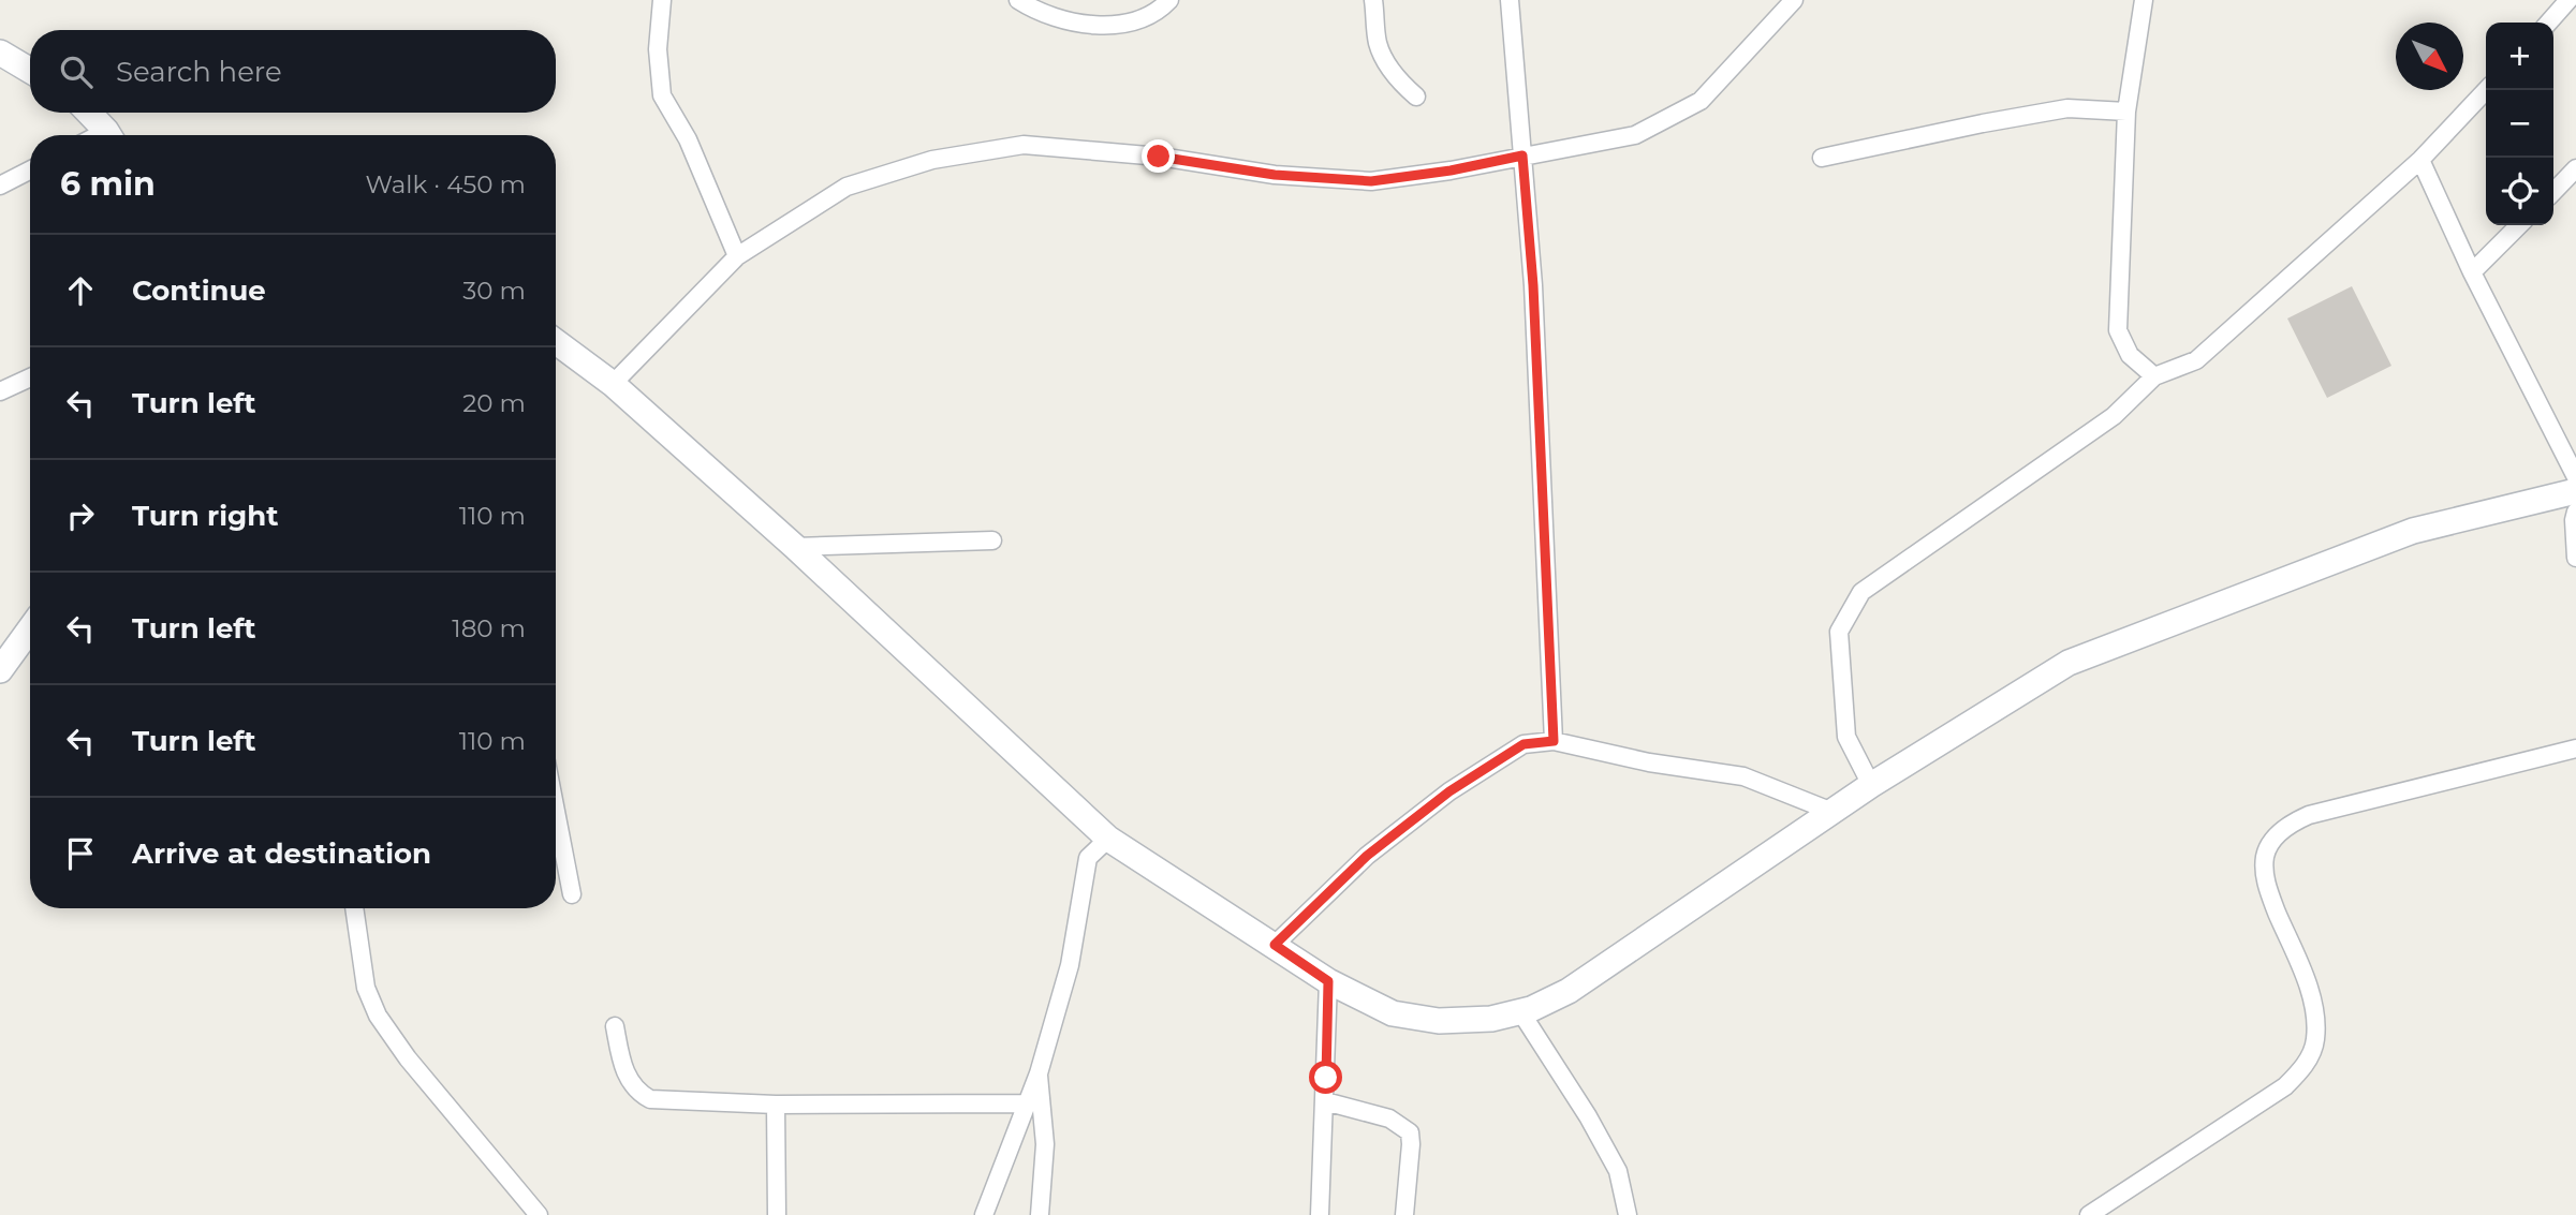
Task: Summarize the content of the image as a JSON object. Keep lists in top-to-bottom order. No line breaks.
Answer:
{"north":"bottom right","page":{"map_buttons":["+","−"],"search":"Search here","heading":["6 min","Walk · 450 m"],"list":[["Continue","30 m"],["Turn left","20 m"],["Turn right","110 m"],["Turn left","180 m"],["Turn left","110 m"],"Arrive at destination"]}}
